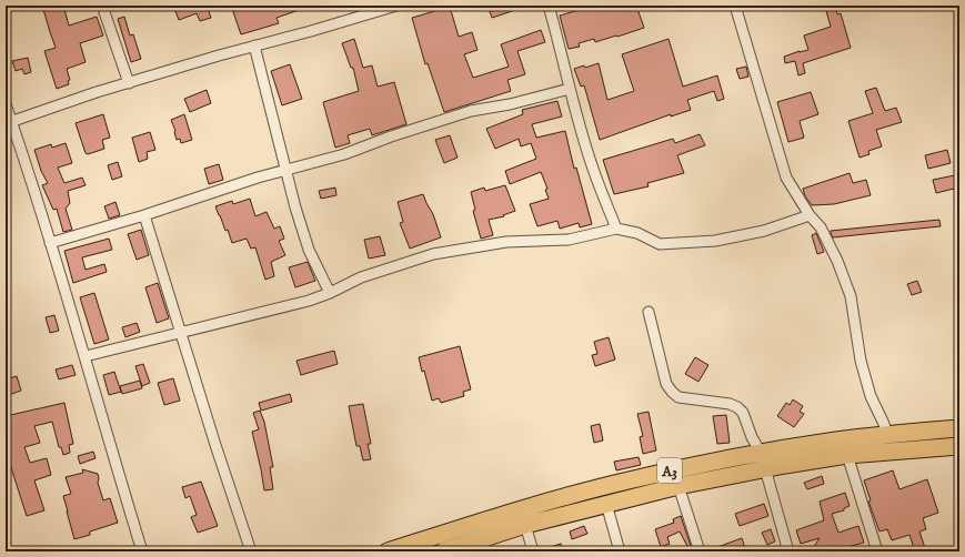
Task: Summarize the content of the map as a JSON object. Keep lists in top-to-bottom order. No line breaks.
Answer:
{"streets":{"highway":["A3"]}}
